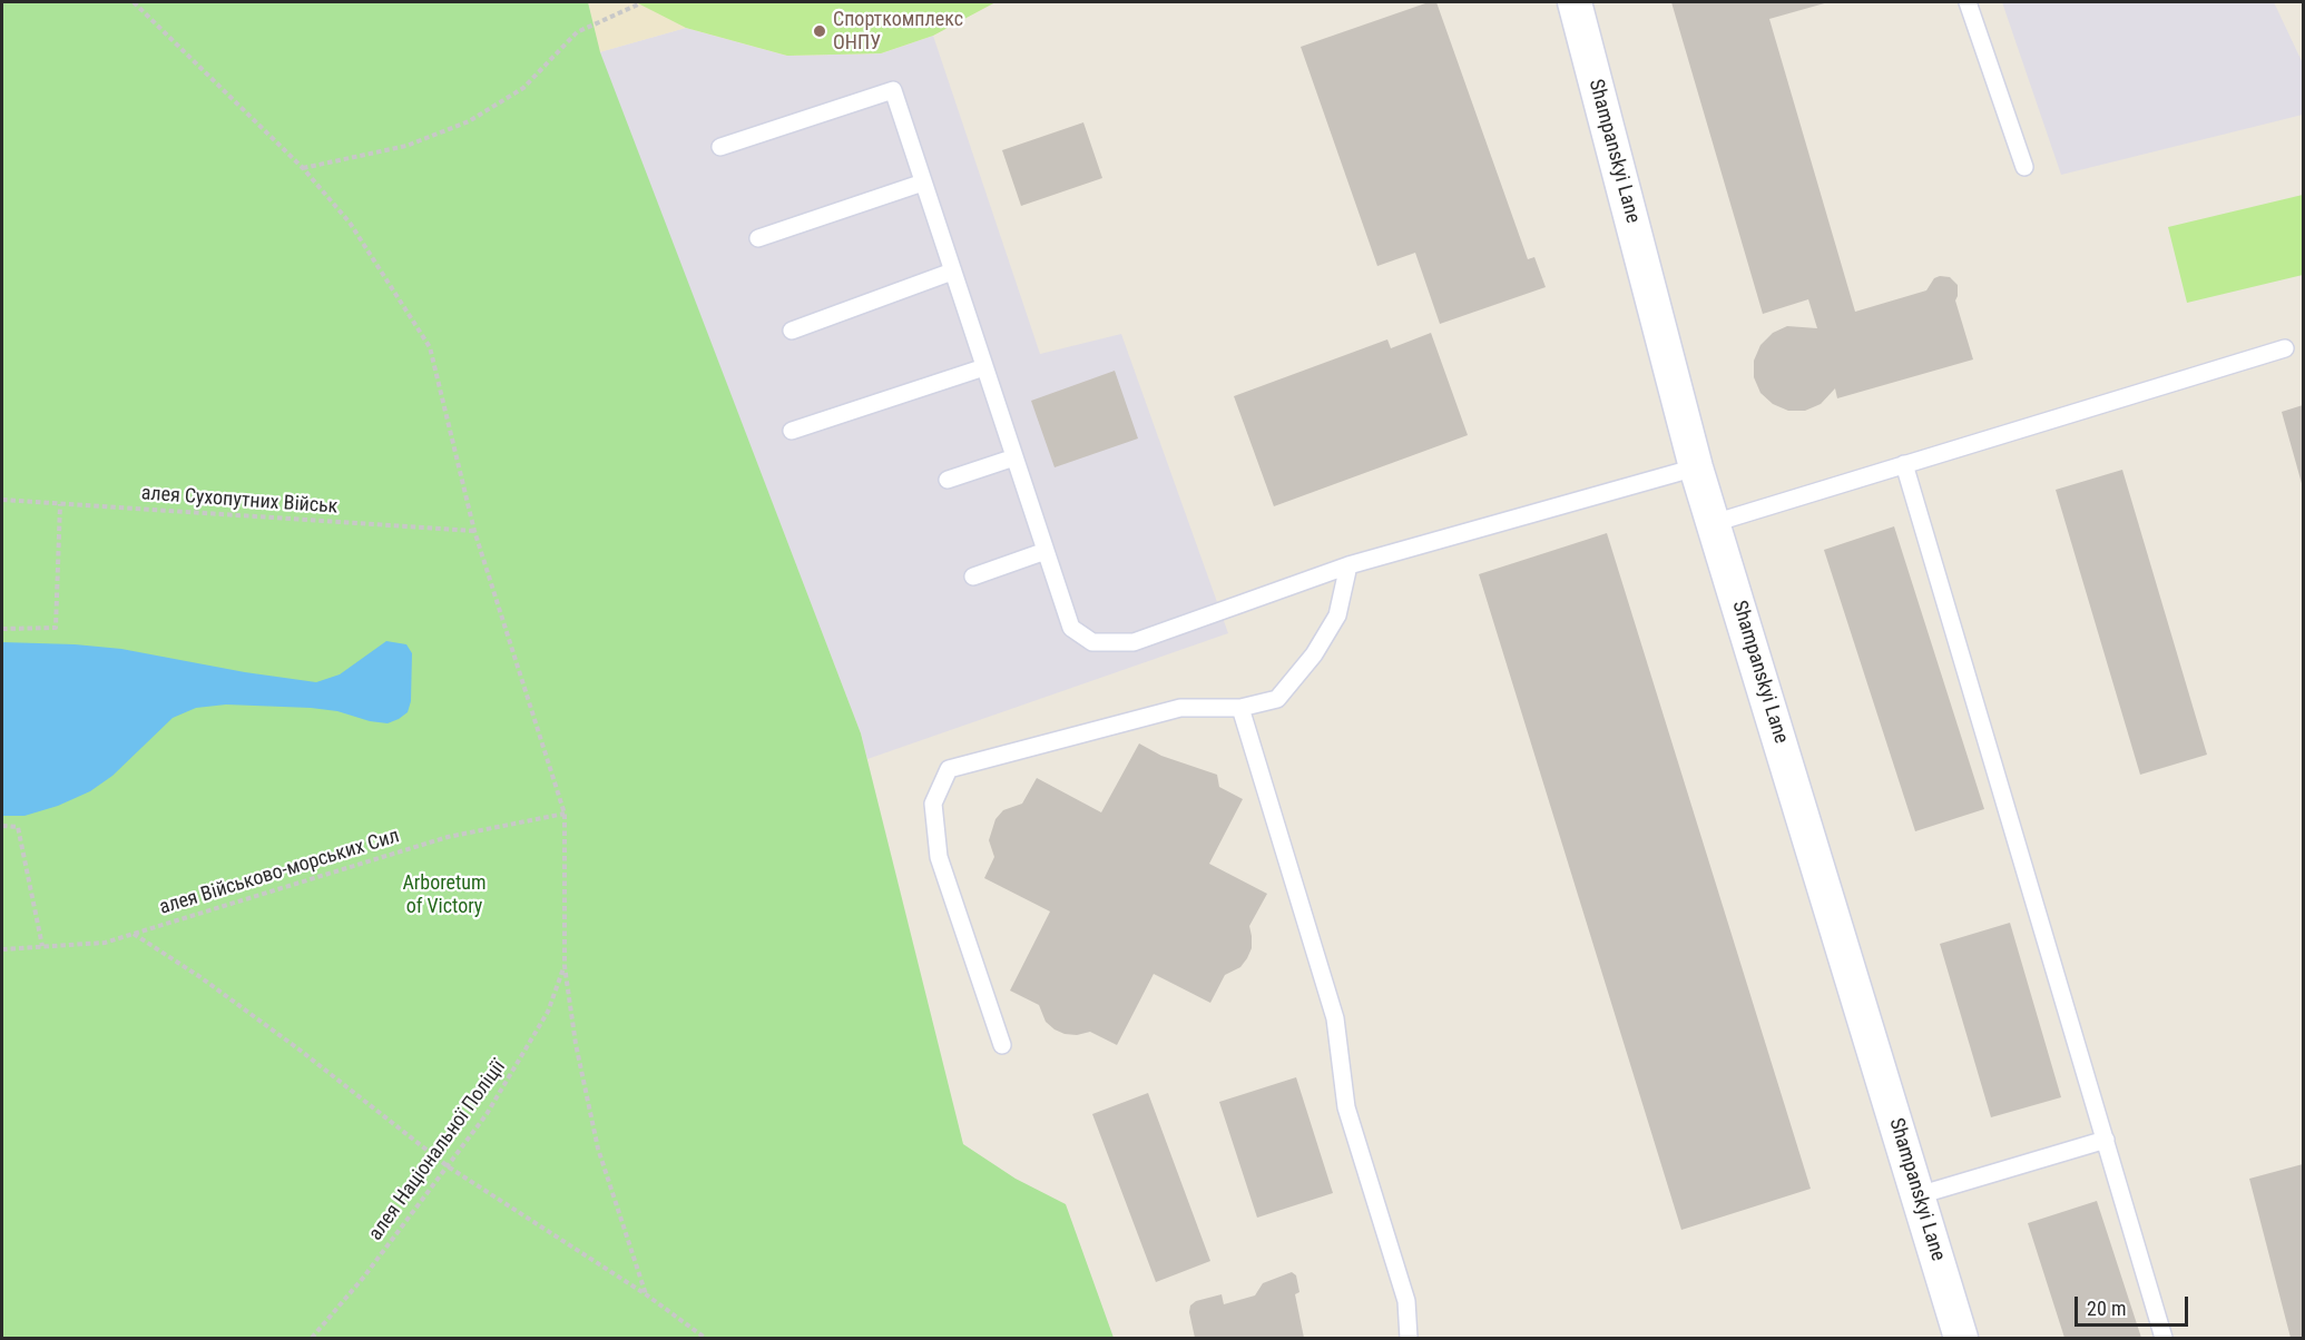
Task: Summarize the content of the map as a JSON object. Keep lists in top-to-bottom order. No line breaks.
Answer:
{"streets":{"street":["Shampanskyi Lane"],"path":["алея Сухопутних Військ","алея Військово-морських Сил","алея Національної Поліції"]},"parks":["Arboretum of Victory"],"places":["Спорткомплекс ОНПУ"],"scale_bar":"20 m"}
